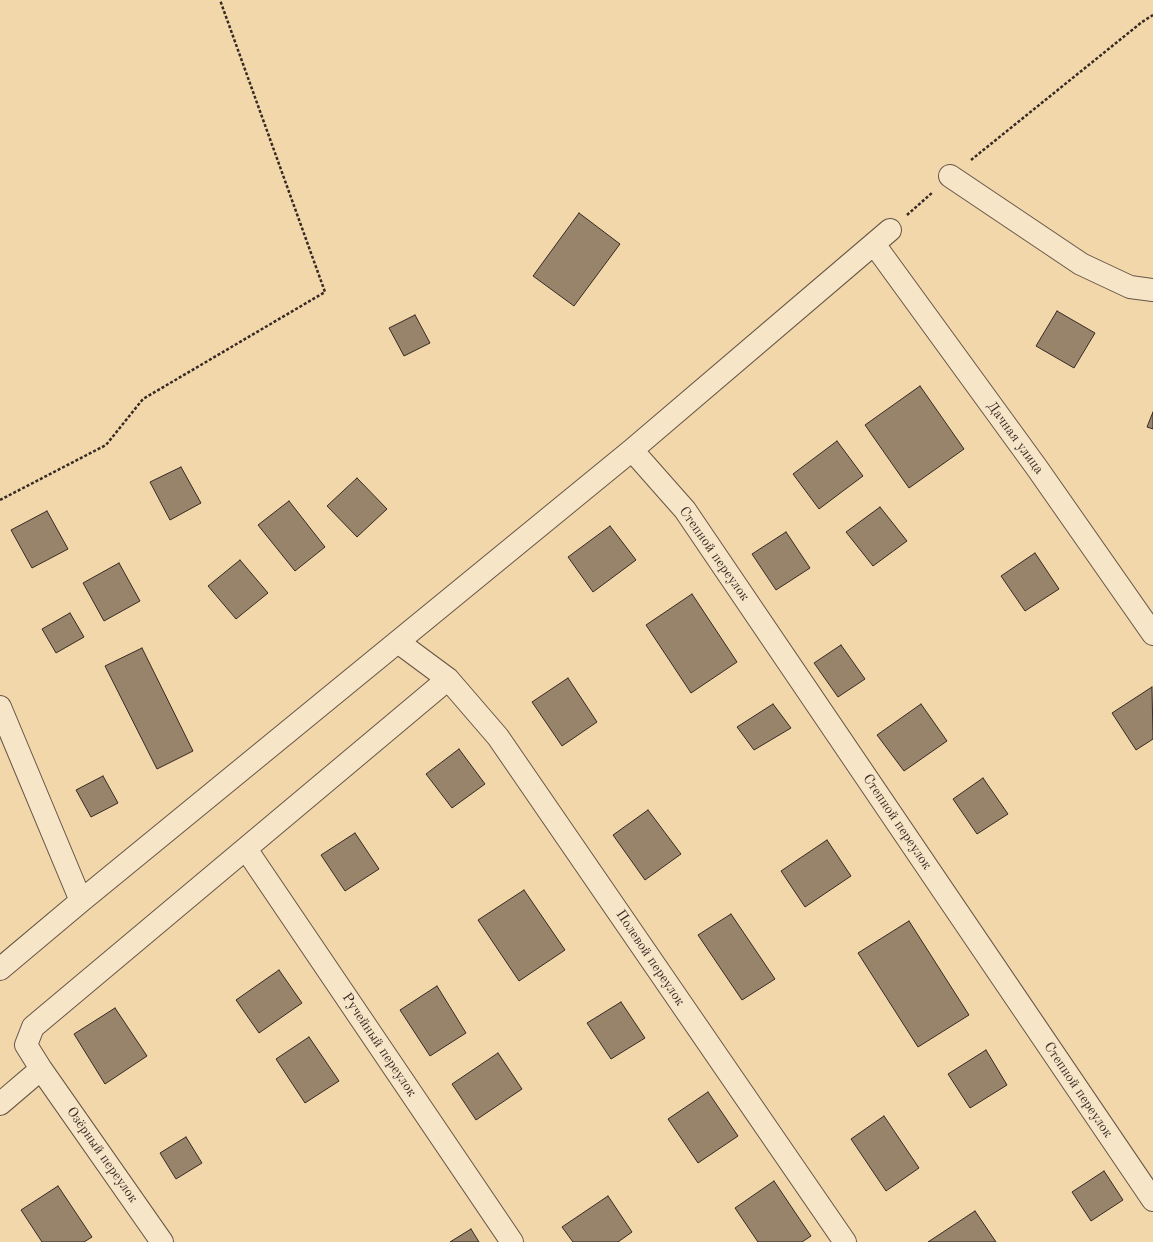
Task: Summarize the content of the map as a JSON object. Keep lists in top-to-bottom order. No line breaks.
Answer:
{"streets":{"street":["Дачная улица","Степной переулок","Полевой переулок","Ручейный переулок","Озёрный переулок"]},"crossings":[["Ручейный переулок","Озёрный переулок"]]}
